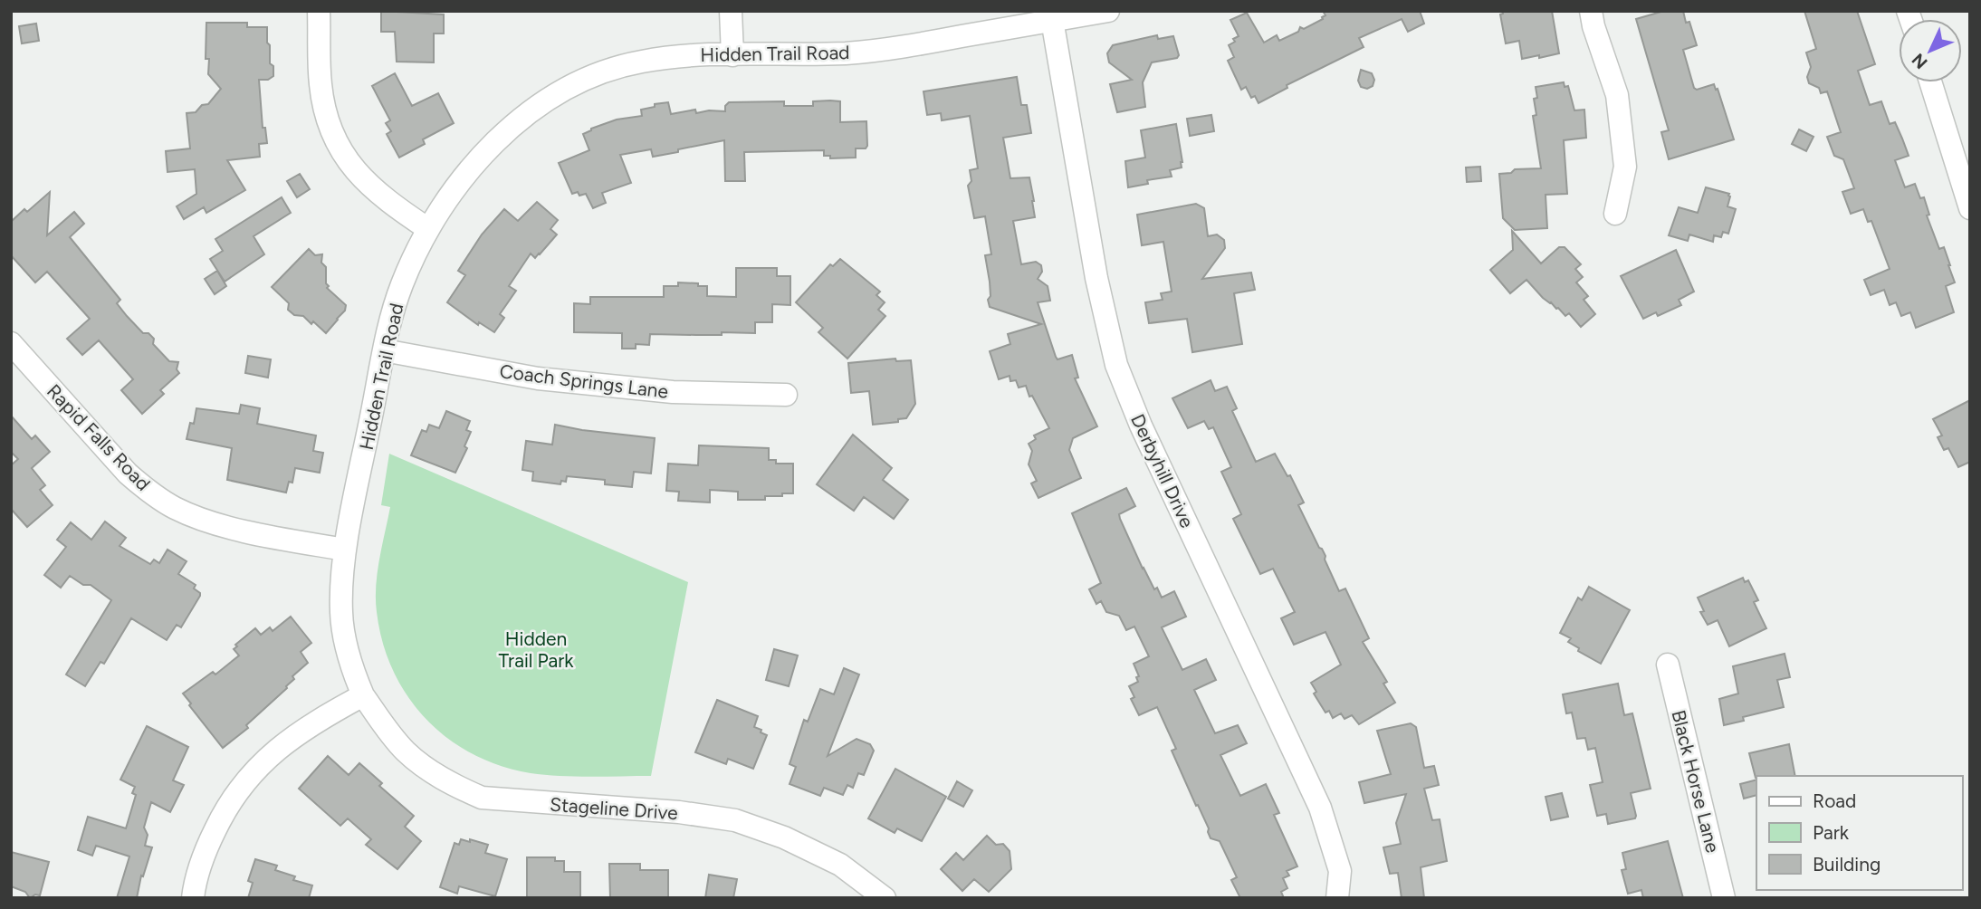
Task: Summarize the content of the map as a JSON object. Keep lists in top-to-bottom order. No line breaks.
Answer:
{"streets":{"street":["Hidden Trail Road","Coach Springs Lane","Rapid Falls Road","Derbyhill Drive","Black Horse Lane","Stageline Drive"]},"crossings":[["Hidden Trail Road","Coach Springs Lane"],["Hidden Trail Road","Rapid Falls Road"],["Hidden Trail Road","Derbyhill Drive"],["Hidden Trail Road","Stageline Drive"]],"parks":["Hidden Trail Park"],"legend":["Road","Park","Building"],"north":"bottom left"}
